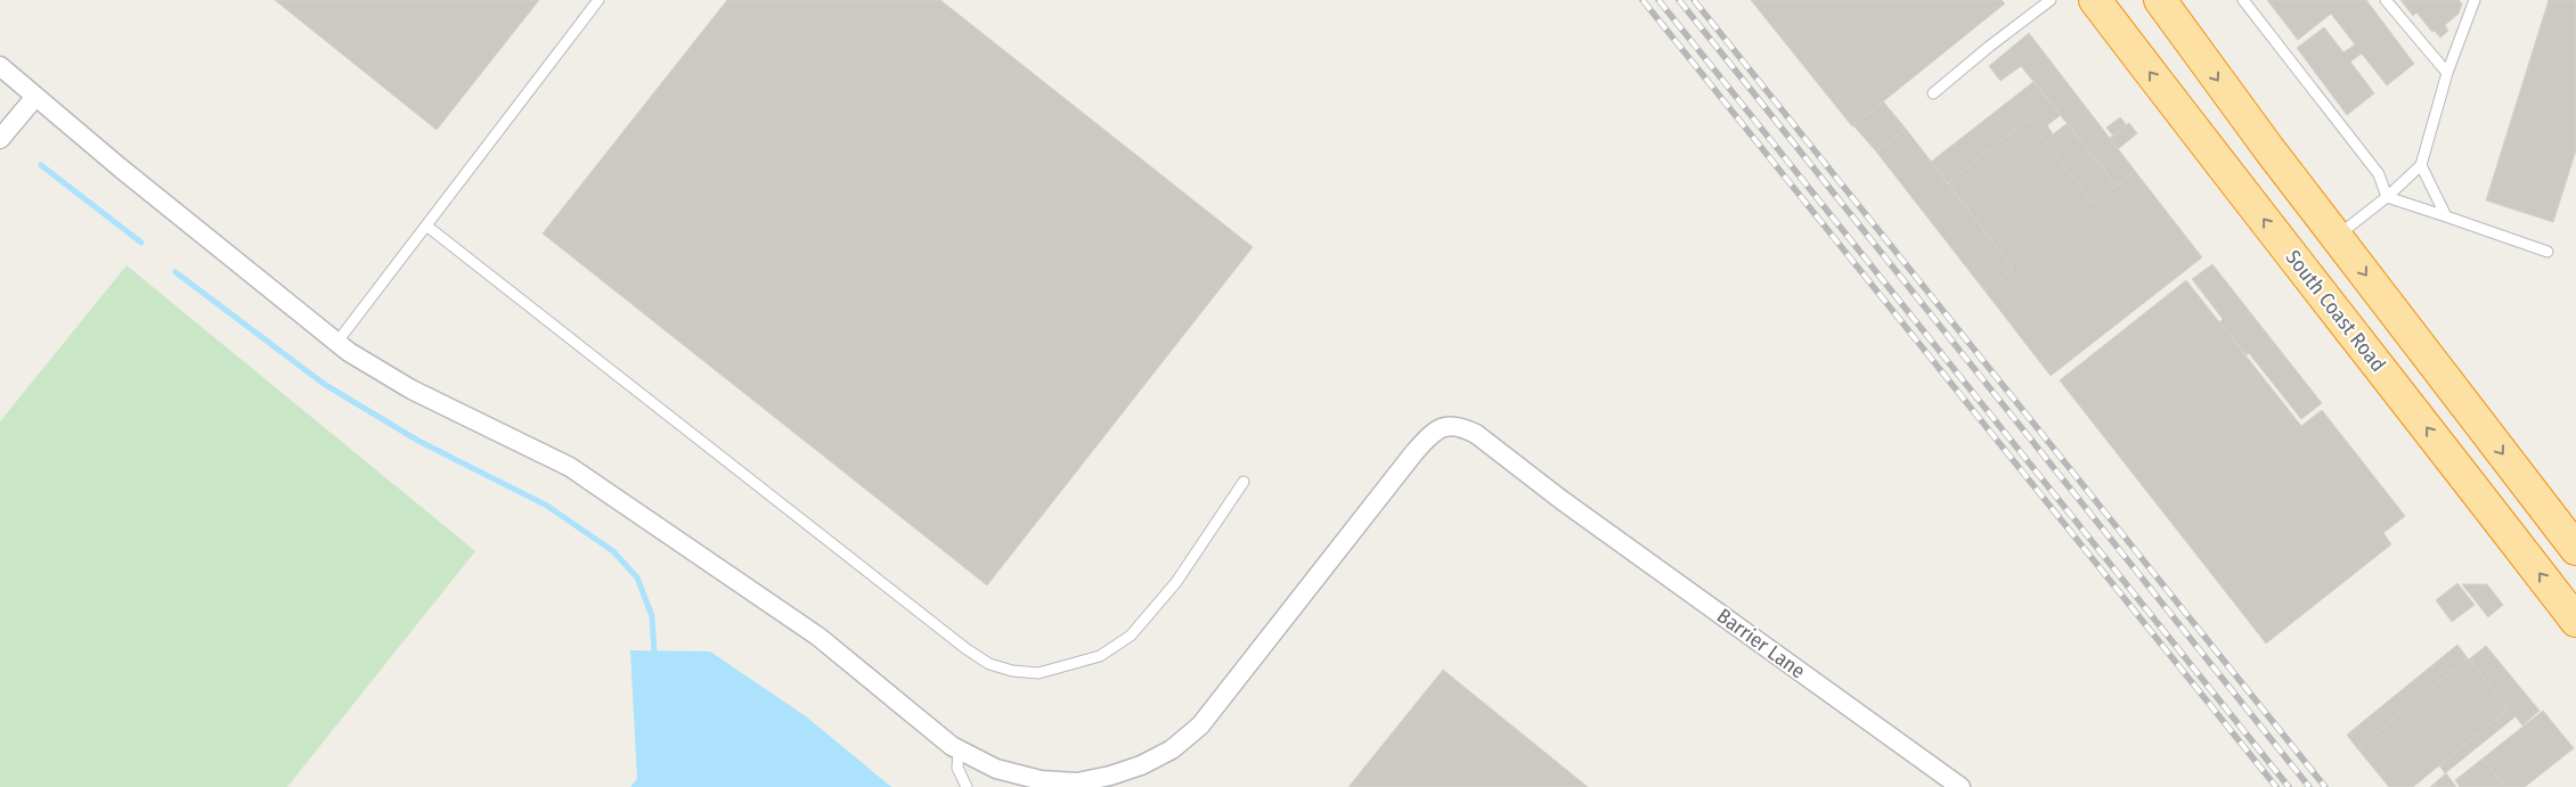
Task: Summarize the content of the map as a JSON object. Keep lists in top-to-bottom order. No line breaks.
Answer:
{"streets":{"highway":["South Coast Road"],"street":["Barrier Lane"]}}
